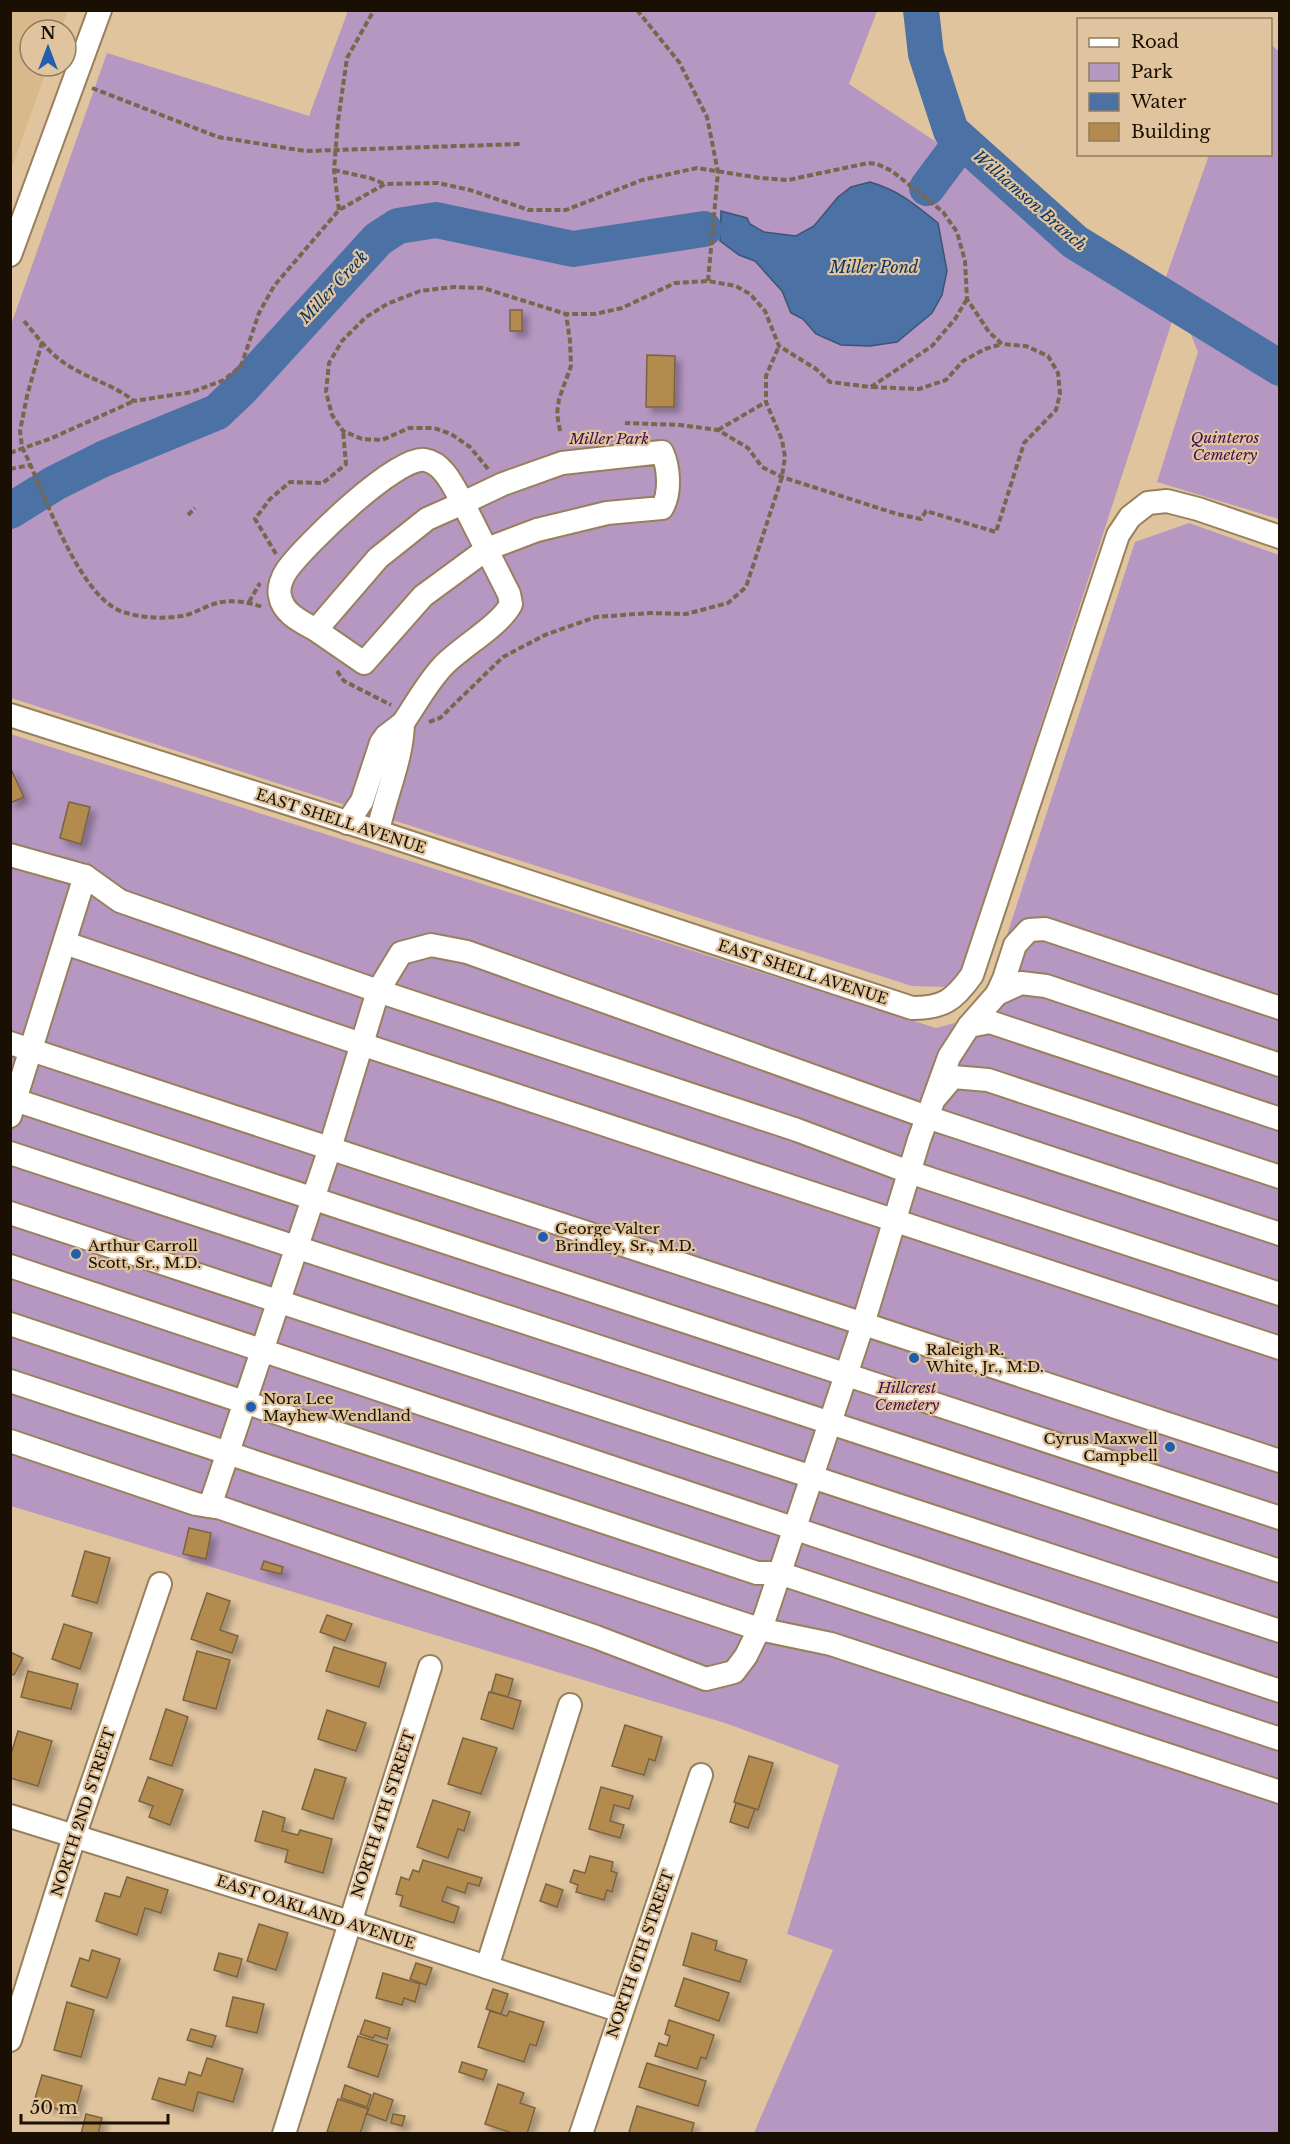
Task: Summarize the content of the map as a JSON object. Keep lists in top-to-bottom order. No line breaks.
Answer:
{"streets":{"street":["EAST SHELL AVENUE","NORTH 2ND STREET","NORTH 4TH STREET","EAST OAKLAND AVENUE","NORTH 6TH STREET"]},"crossings":[["NORTH 2ND STREET","EAST OAKLAND AVENUE"],["NORTH 4TH STREET","EAST OAKLAND AVENUE"],["EAST OAKLAND AVENUE","NORTH 6TH STREET"]],"water":["Williamson Branch","Miller Pond","Miller Creek"],"parks":["Quinteros Cemetery","Miller Park","Hillcrest Cemetery"],"places":["George Valter Brindley, Sr., M.D.","Arthur Carroll Scott, Sr., M.D.","Raleigh R. White, Jr., M.D.","Nora Lee Mayhew Wendland","Cyrus Maxwell Campbell"],"legend":["Road","Park","Water","Building"],"scale_bar":"50 m","north":"top"}
